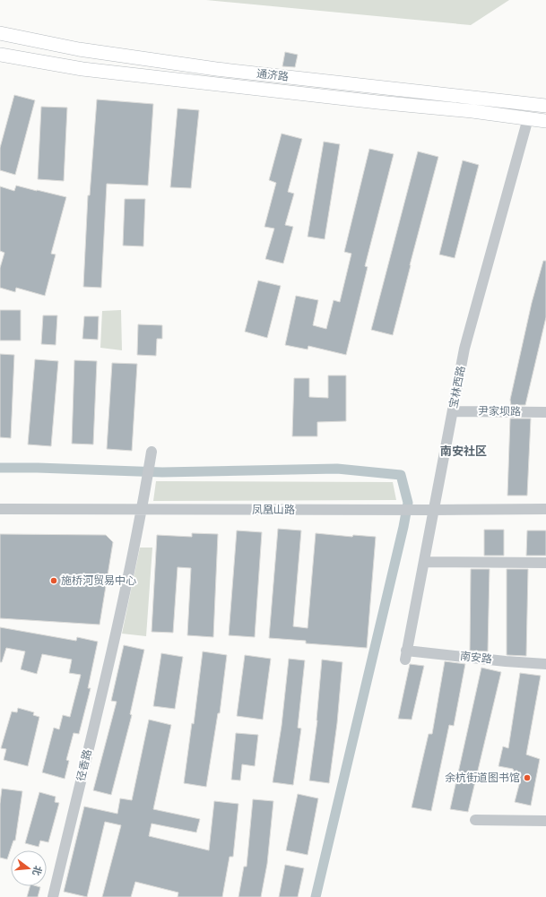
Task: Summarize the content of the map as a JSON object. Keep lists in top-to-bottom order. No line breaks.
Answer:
{"streets":{"main road":["通济路"],"street":["宝林西路","尹家坝路","凤凰山路","南安路","径香路"]},"crossings":[["通济路","宝林西路"],["宝林西路","尹家坝路"],["宝林西路","凤凰山路"],["宝林西路","南安路"],["凤凰山路","径香路"]],"districts":["南安社区"],"places":["施桥河贸易中心","余杭街道图书馆"],"north":"right"}
